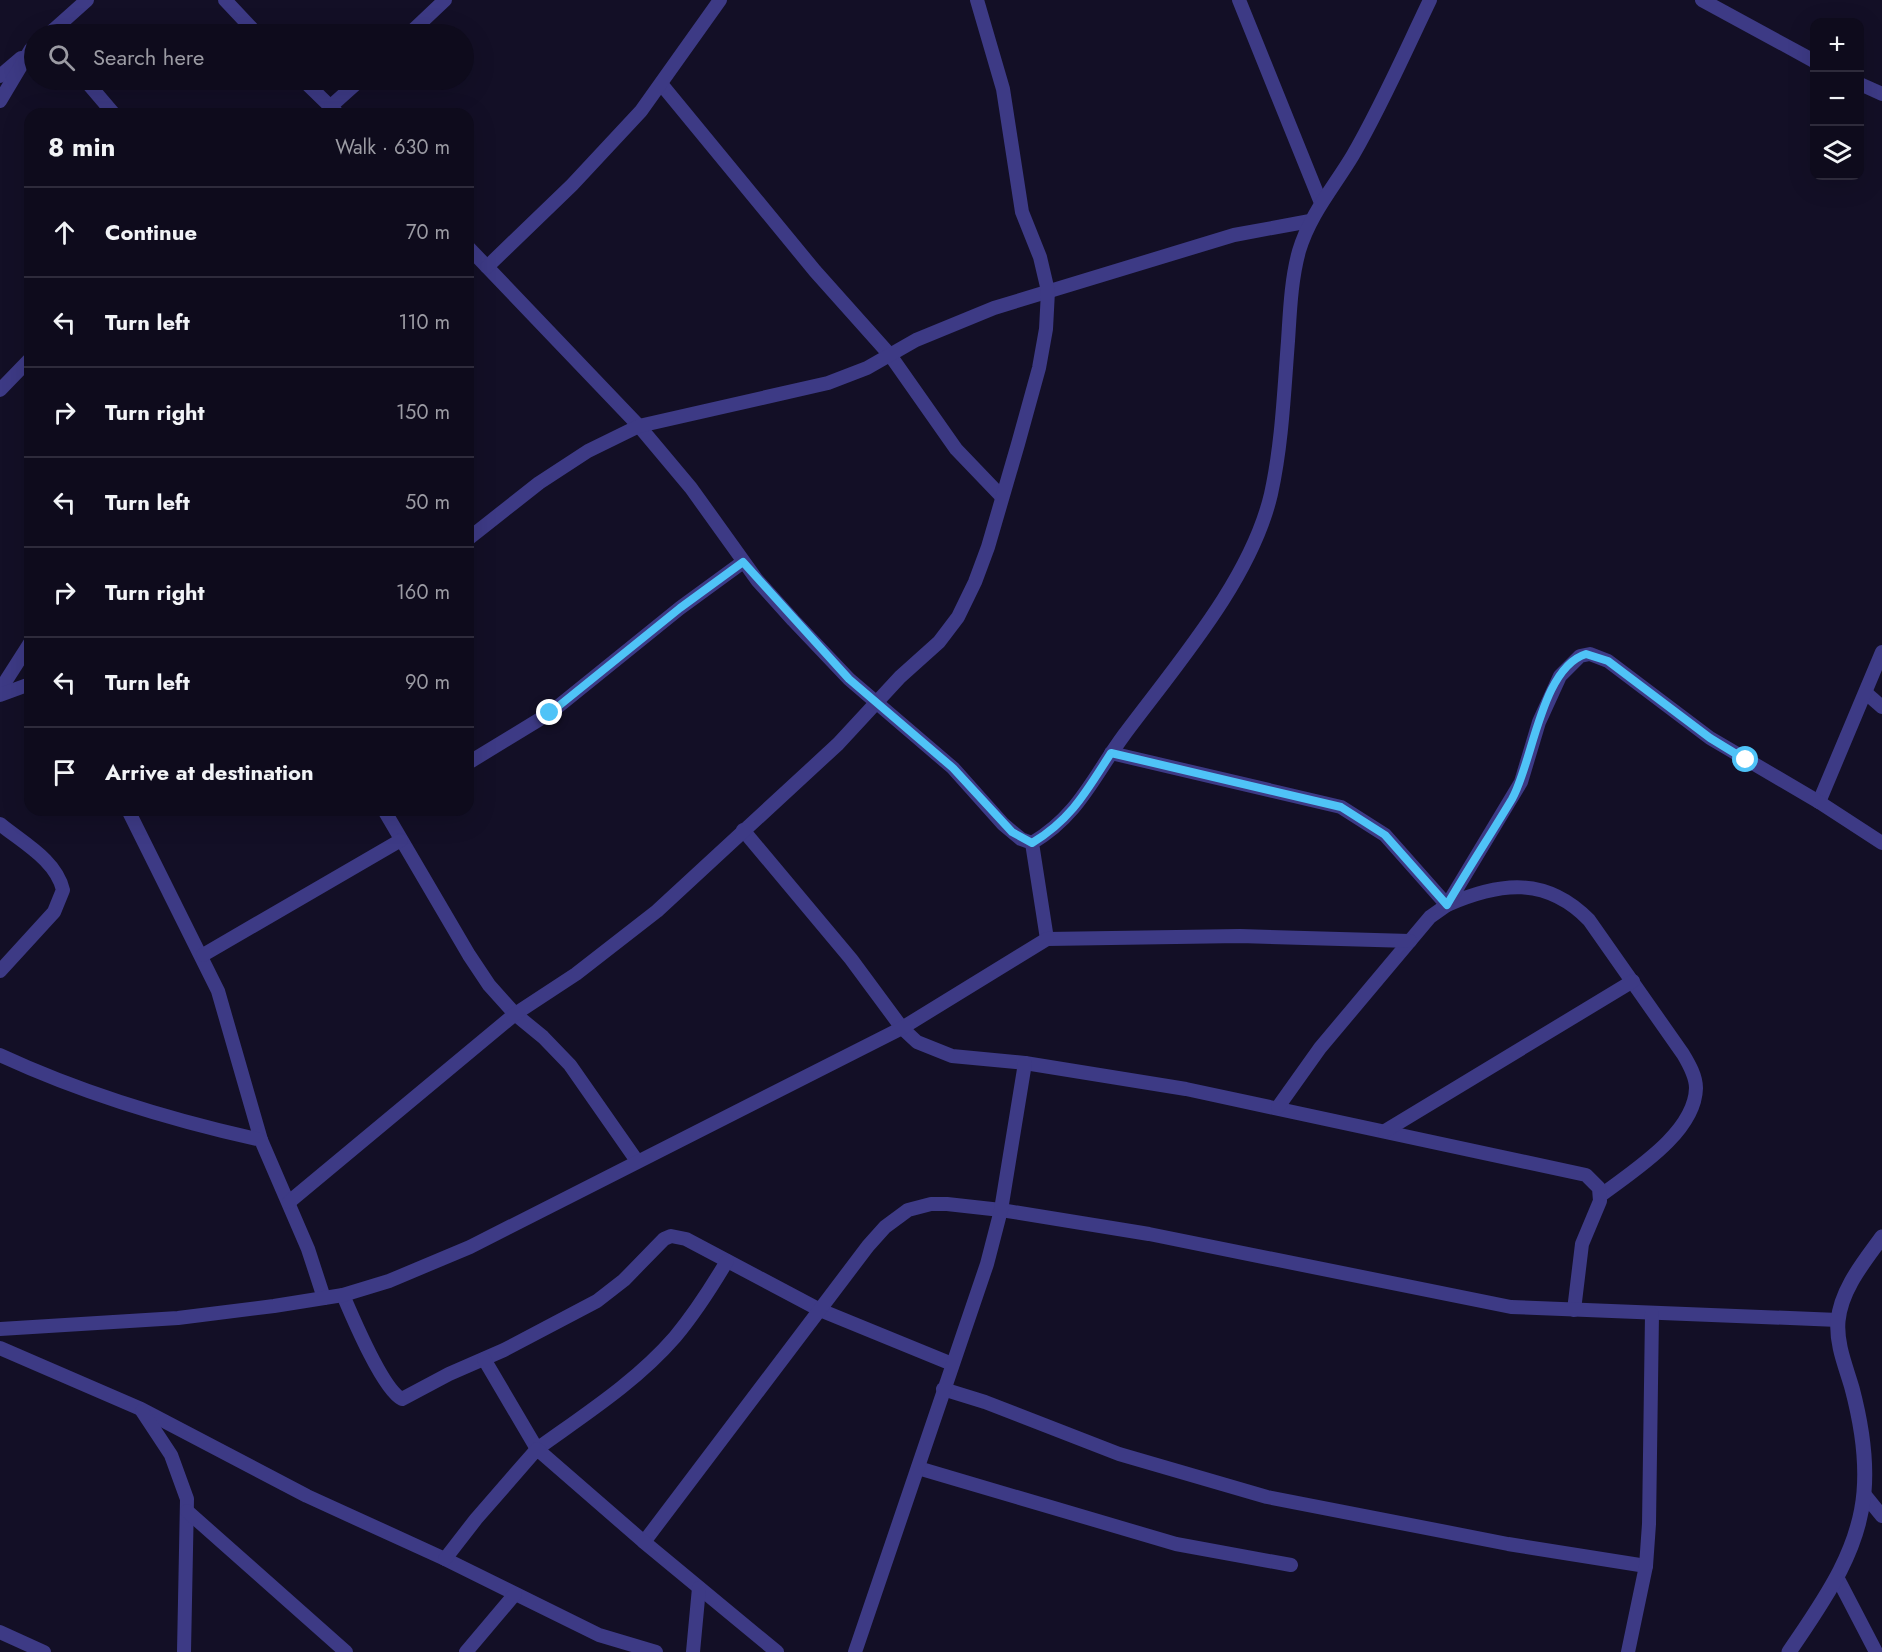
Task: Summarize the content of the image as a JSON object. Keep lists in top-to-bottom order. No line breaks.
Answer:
{"page":{"map_buttons":["+","−"],"search":"Search here","heading":["8 min","Walk · 630 m"],"list":[["Continue","70 m"],["Turn left","110 m"],["Turn right","150 m"],["Turn left","50 m"],["Turn right","160 m"],["Turn left","90 m"],"Arrive at destination"]}}
